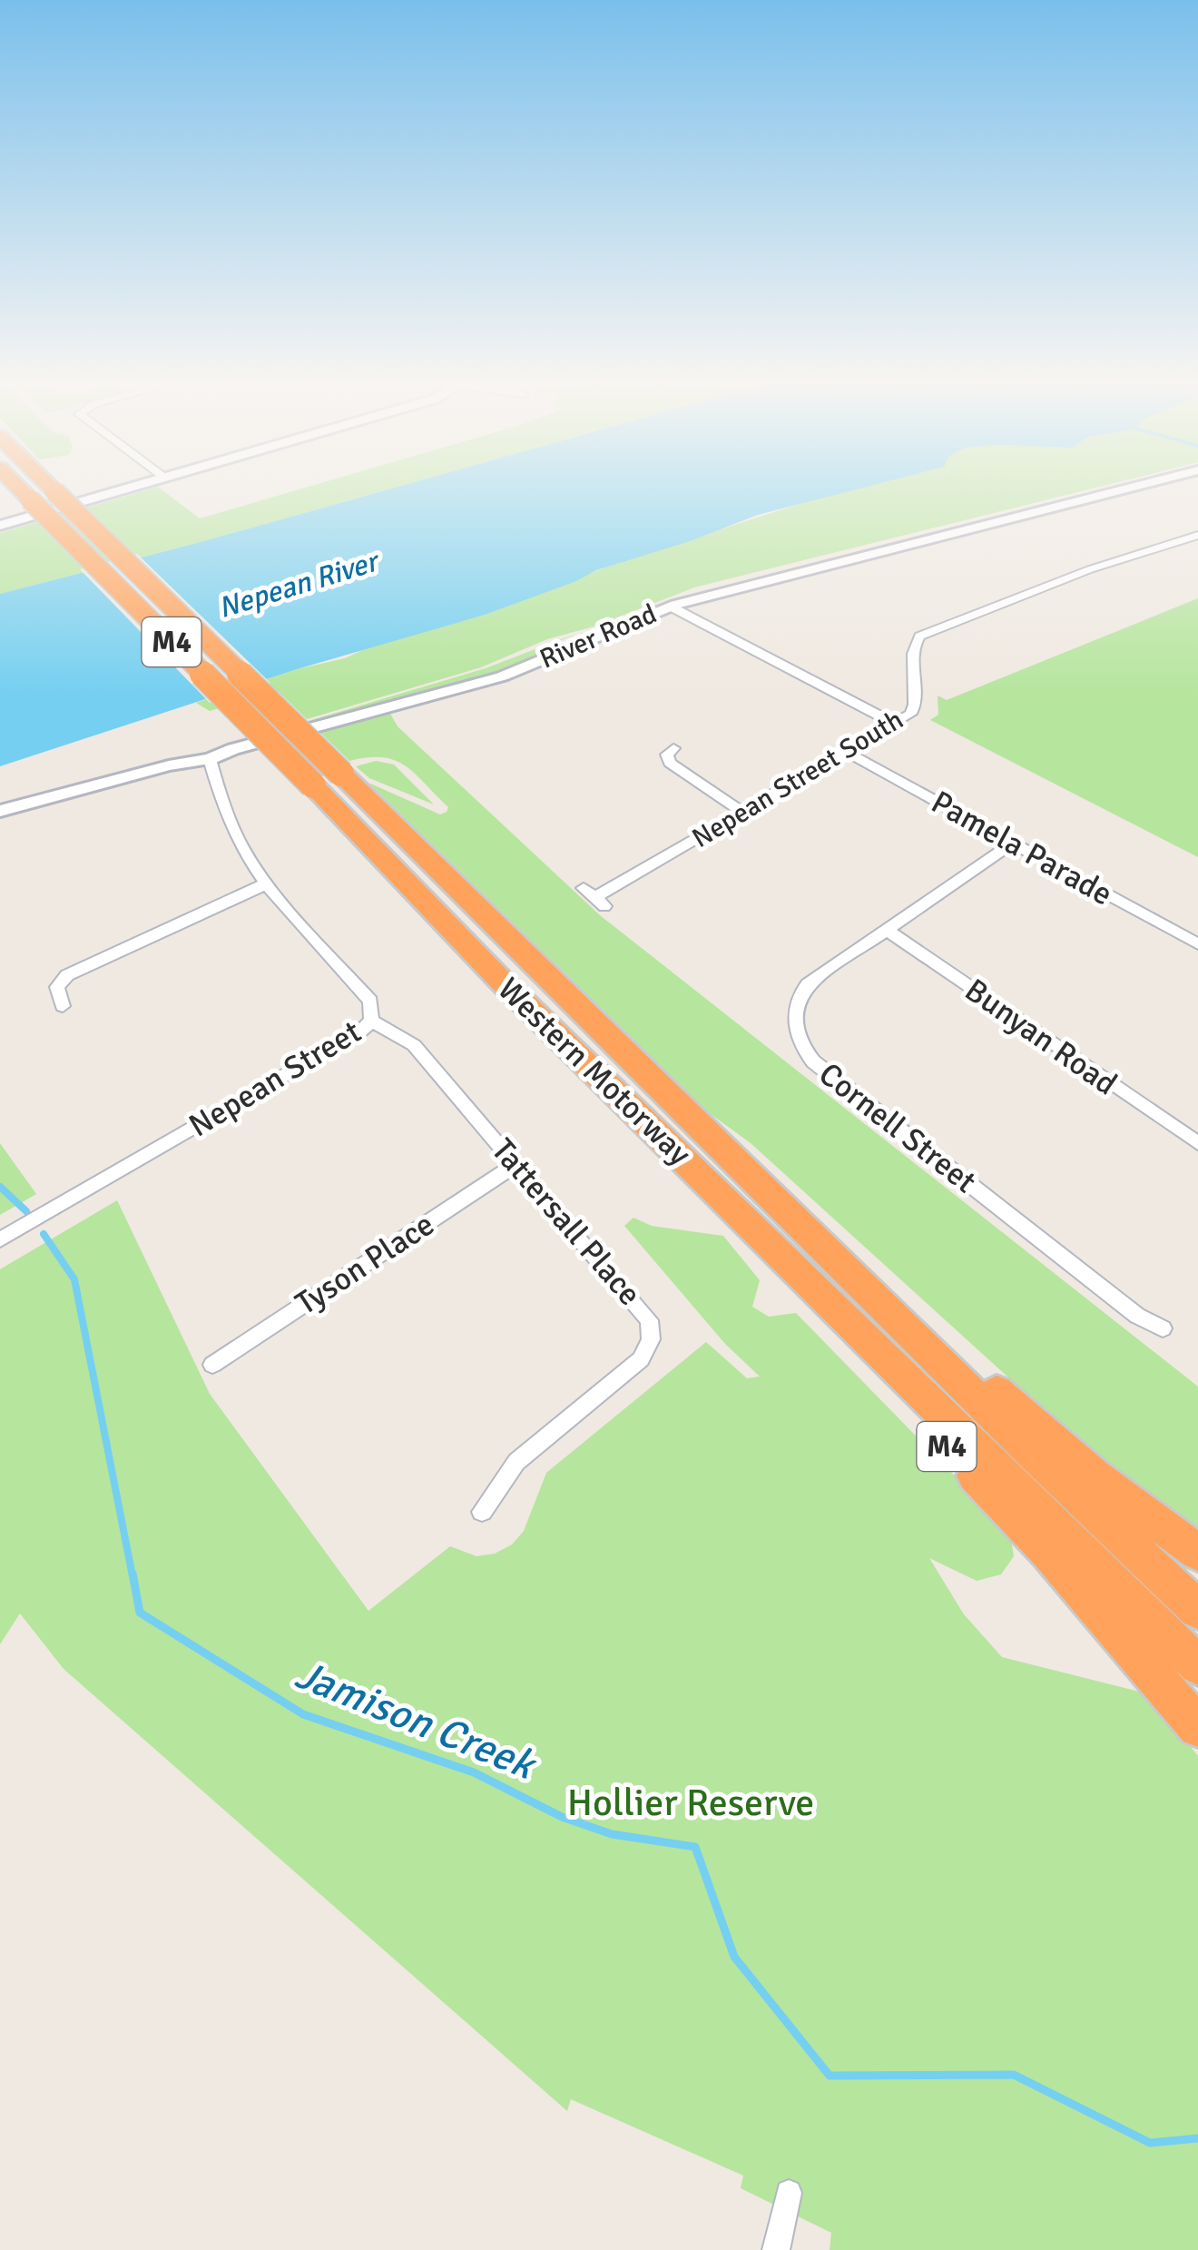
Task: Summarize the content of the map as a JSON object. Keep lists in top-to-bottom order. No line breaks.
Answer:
{"streets":{"highway":["M4","Western Motorway"],"street":["River Road","Nepean Street South","Pamela Parade","Bunyan Road","Nepean Street","Cornell Street","Tattersall Place","Tyson Place"]},"crossings":[["River Road","Nepean Street"],["M4","Western Motorway"],["Nepean Street South","Pamela Parade"],["Pamela Parade","Cornell Street"],["Bunyan Road","Cornell Street"],["Nepean Street","Tattersall Place"],["Tattersall Place","Tyson Place"]],"water":["Nepean River","Jamison Creek"],"parks":["Hollier Reserve"]}
